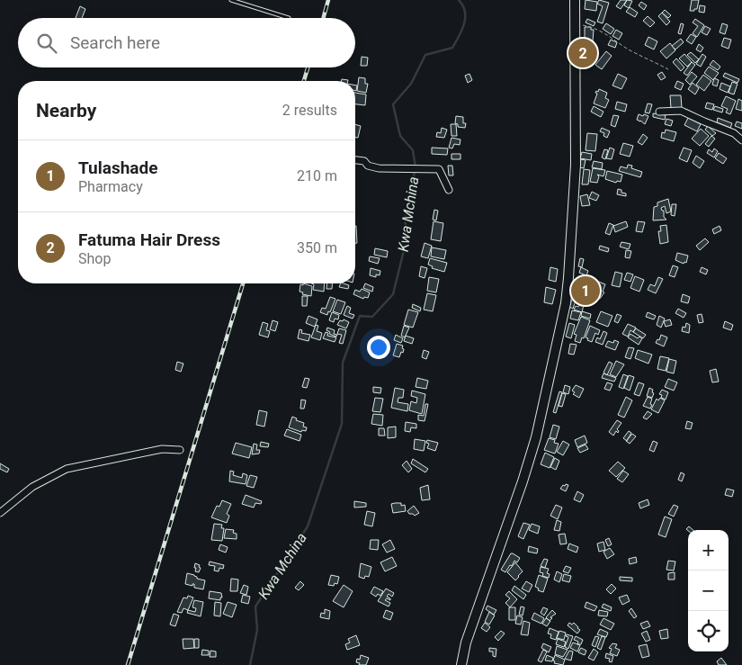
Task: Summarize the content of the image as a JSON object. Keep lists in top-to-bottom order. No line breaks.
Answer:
{"water":["Kwa Mchina"],"page":{"search":"Search here","pins":["2","1"],"heading":["Nearby","2 results"],"list":[{"mark":"1","name":"Tulashade","note":"Pharmacy","value":"210 m"},{"mark":"2","name":"Fatuma Hair Dress","note":"Shop","value":"350 m"}],"map_buttons":["+","−"]}}
